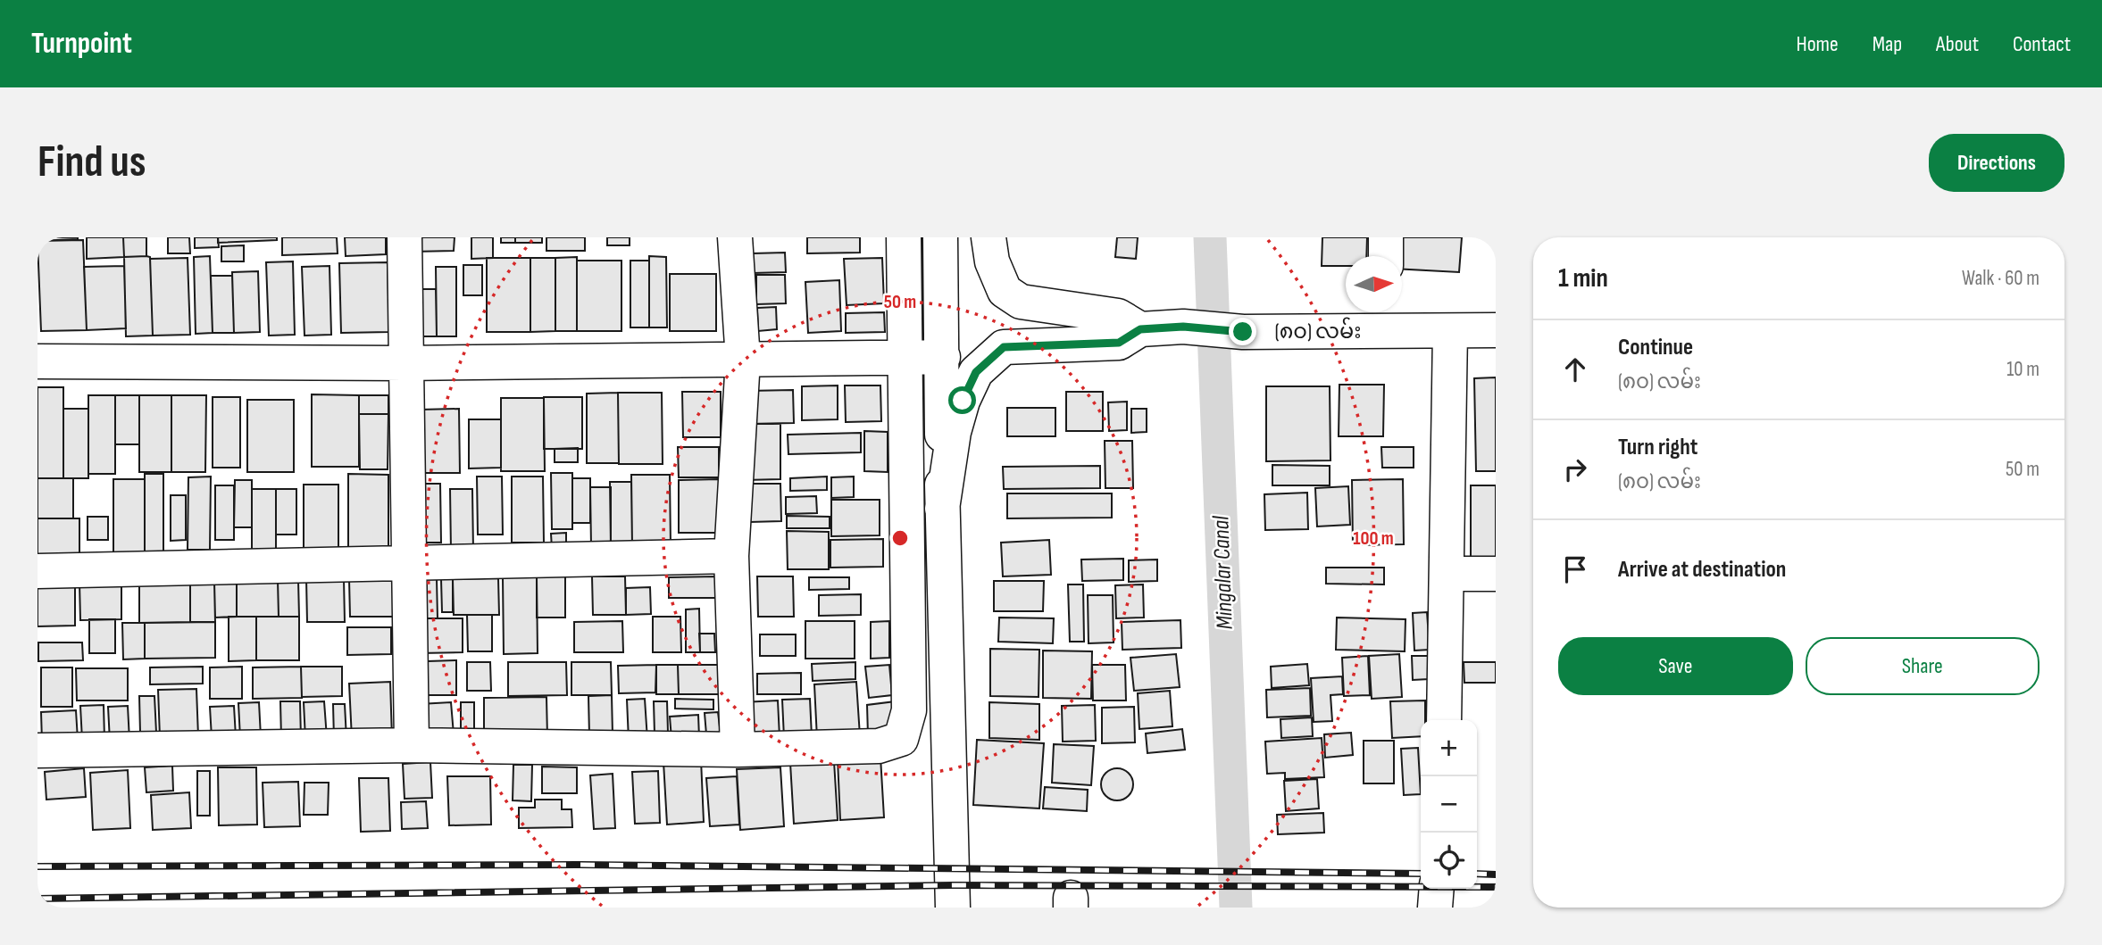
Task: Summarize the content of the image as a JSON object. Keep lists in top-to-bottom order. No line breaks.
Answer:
{"streets":{"street":["(၈၀) လမ်း"]},"water":["Mingalar Canal"],"north":"right","page":{"header":"Turnpoint","nav":["Home","Map","About","Contact"],"buttons":["Directions",["Save","Share"]],"title":"Find us","heading":["1 min","Walk · 60 m"],"list":[["Continue","(၈၀) လမ်း","10 m"],["Turn right","(၈၀) လမ်း","50 m"],"Arrive at destination"],"map_buttons":["+","−"]},"rings":["50 m","100 m"]}
